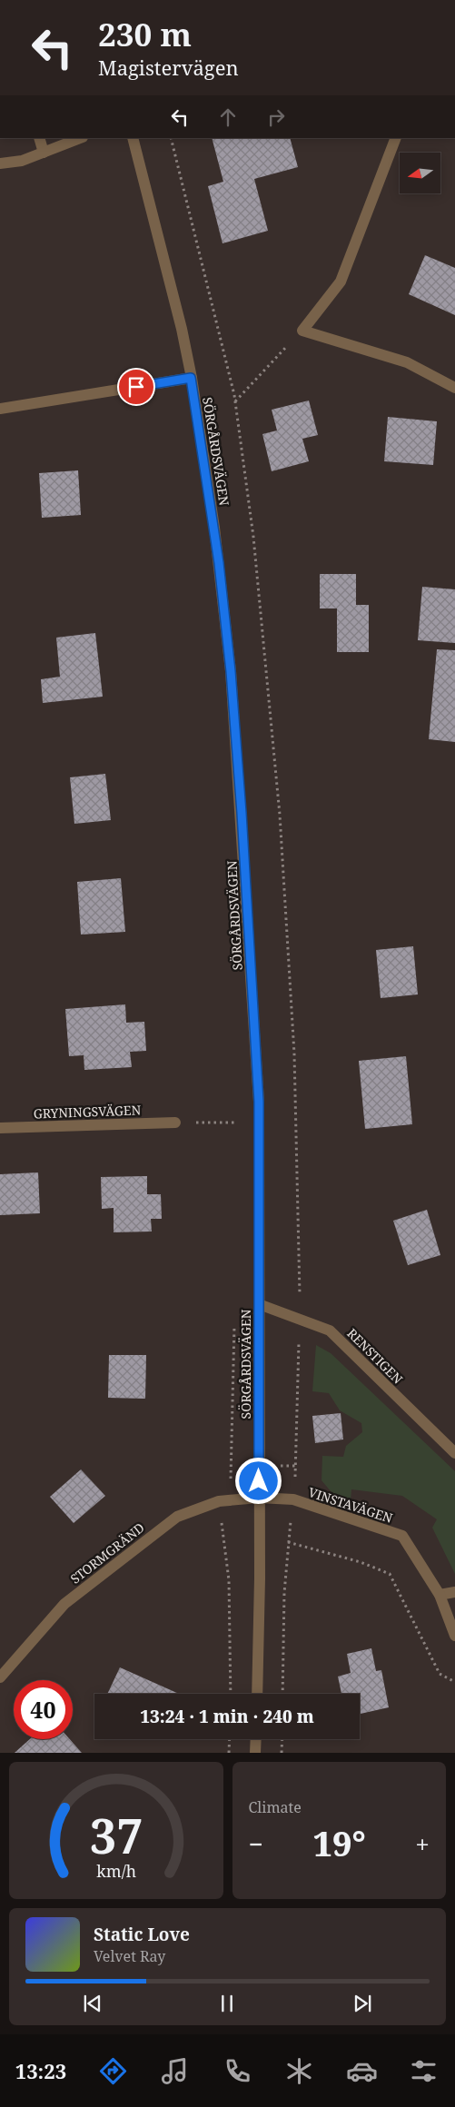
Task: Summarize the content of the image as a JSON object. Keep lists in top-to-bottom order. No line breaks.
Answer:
{"streets":{"street":["SÖRGÅRDSVÄGEN","GRYNINGSVÄGEN","RENSTIGEN","VINSTAVÄGEN","STORMGRÄND"]},"crossings":[["SÖRGÅRDSVÄGEN","RENSTIGEN"],["SÖRGÅRDSVÄGEN","VINSTAVÄGEN"],["SÖRGÅRDSVÄGEN","STORMGRÄND"],["VINSTAVÄGEN","STORMGRÄND"]],"north":"left","page":{"turn":["230 m","Magistervägen"],"limit":"40","trip":"13:24 · 1 min · 240 m","tile":"Climate","heat":["−","19°","+"],"song":["Static Love","Velvet Ray"],"tabs":"13:23","gauge":["37","km/h"]}}
